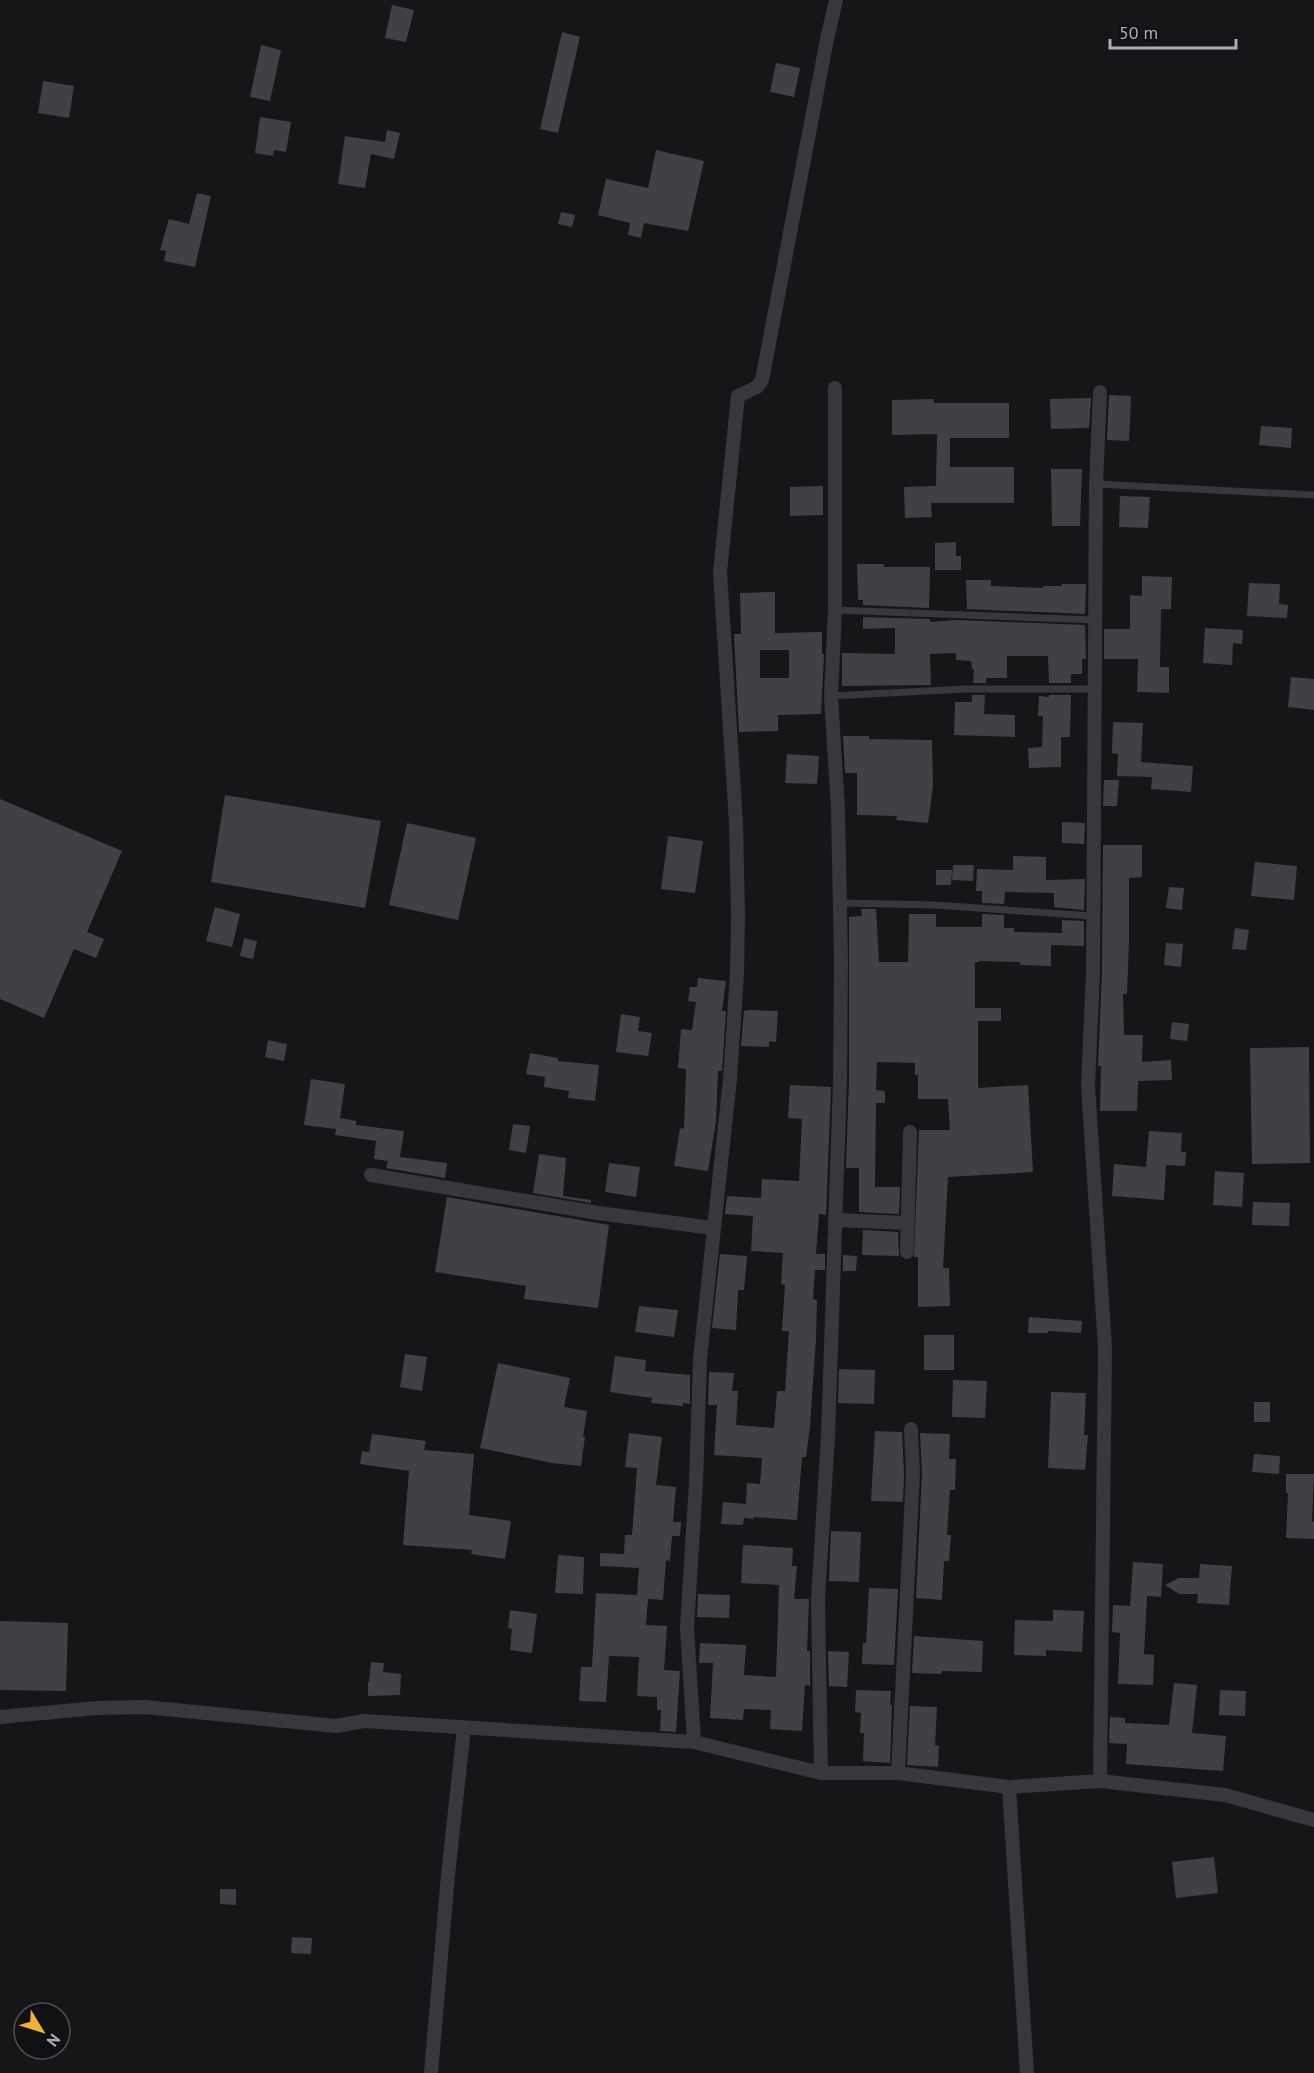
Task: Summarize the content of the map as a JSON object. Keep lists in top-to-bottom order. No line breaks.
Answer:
{"scale_bar":"50 m","north":"bottom right"}
